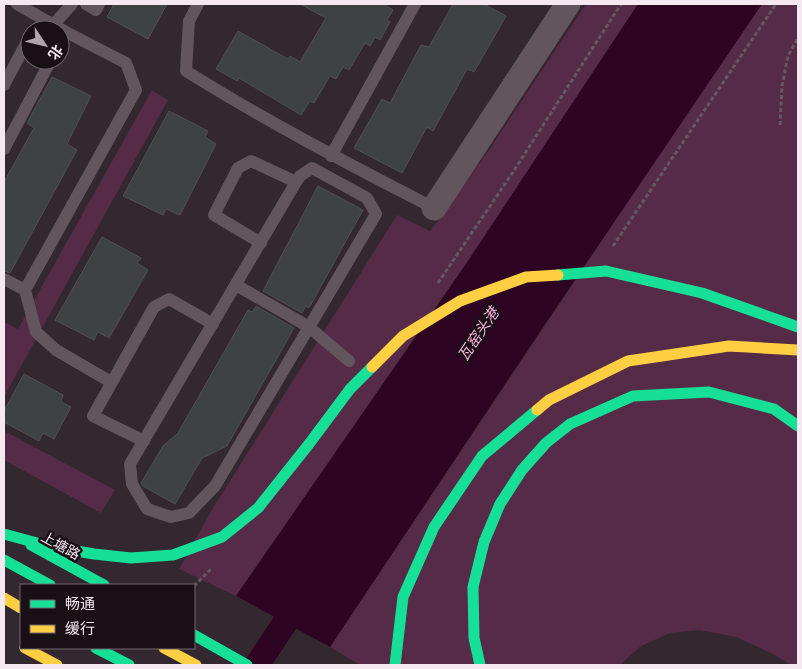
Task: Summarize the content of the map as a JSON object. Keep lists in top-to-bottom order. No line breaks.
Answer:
{"streets":{"main road":["上塘路"]},"water":["瓦窑头港"],"legend":["畅通","缓行"],"north":"bottom right"}
